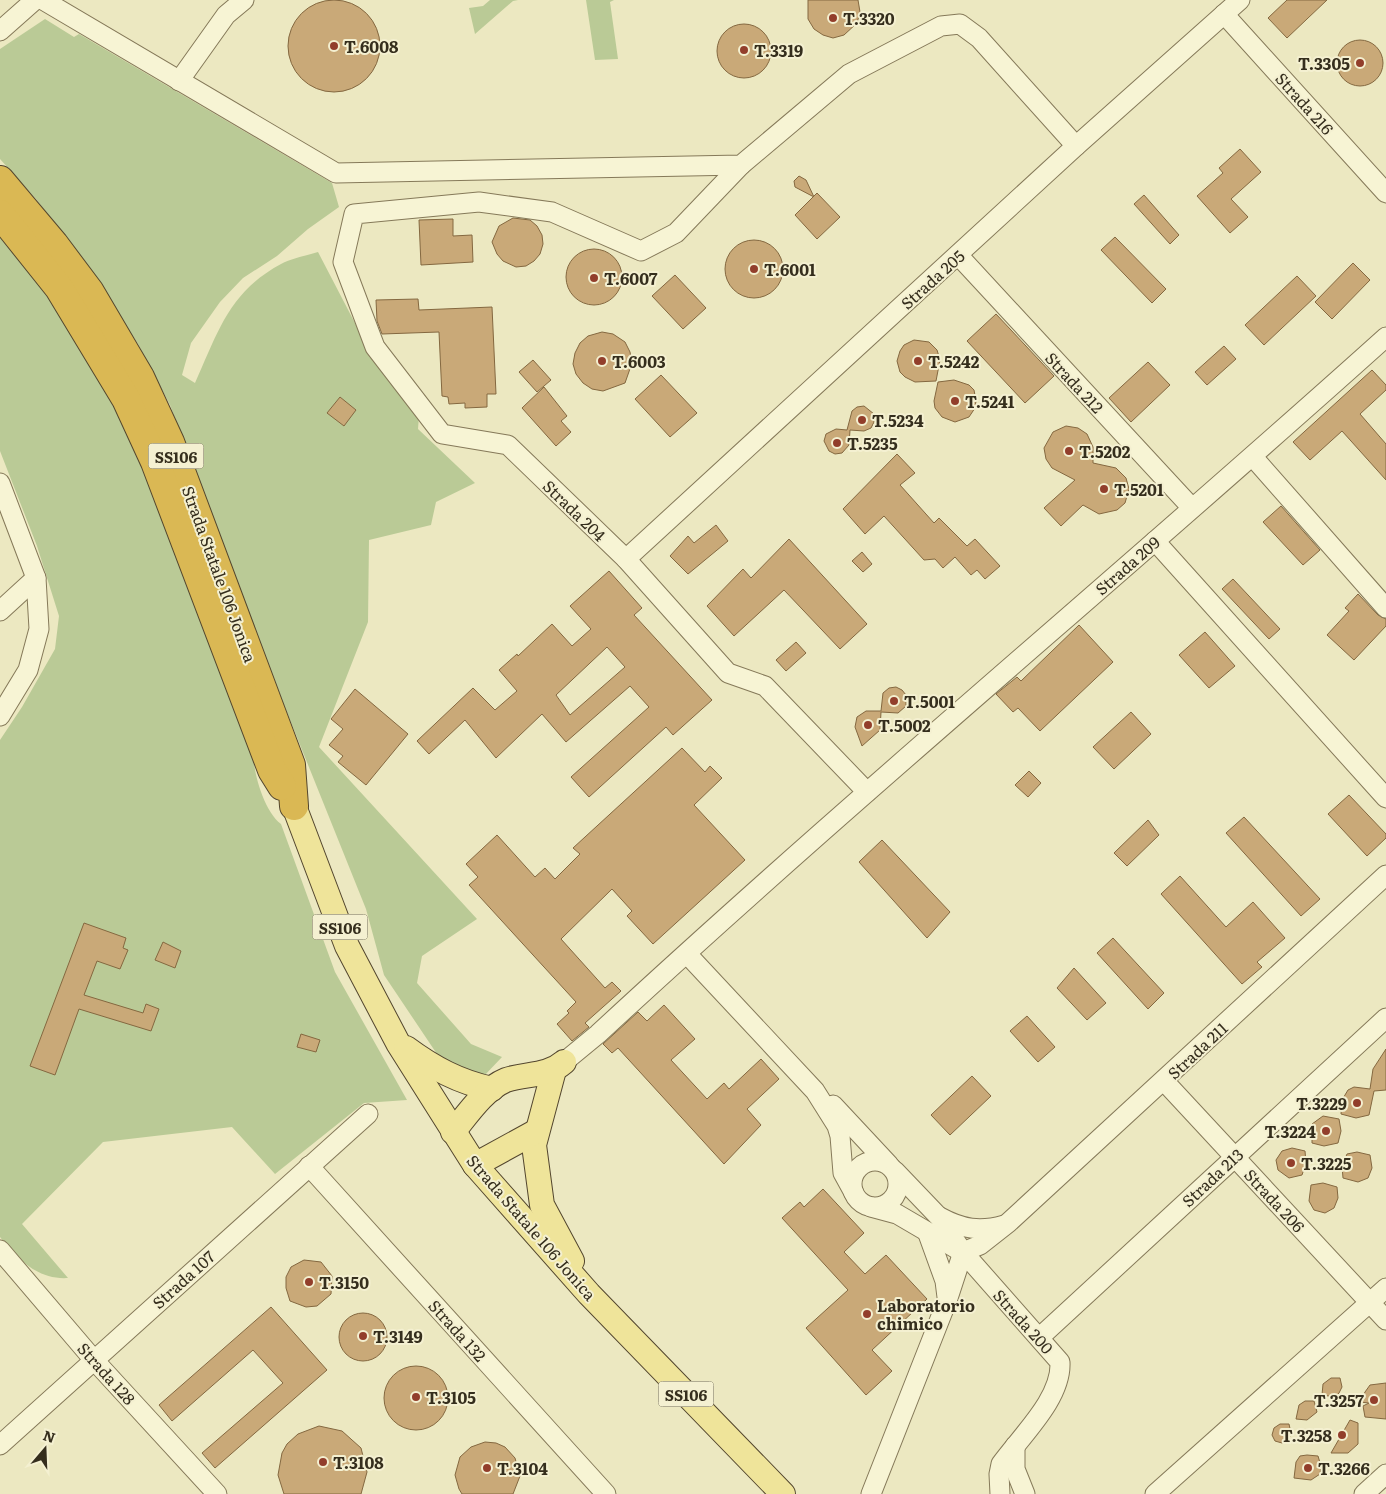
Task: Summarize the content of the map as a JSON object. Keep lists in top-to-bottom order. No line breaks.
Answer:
{"streets":{"highway":["SS106","Strada Statale 106 Jonica"],"lane":["Strada 216","Strada 205","Strada 212","Strada 204","Strada 209","Strada 211","Strada 213","Strada 206","Strada 107","Strada 200","Strada 132","Strada 128"]},"crossings":[["Strada 216","Strada 205"],["Strada 205","Strada 212"],["Strada 205","Strada 204"],["Strada 212","Strada 209"],["Strada 204","Strada 209"],["Strada 211","Strada 206"],["Strada 211","Strada 200"],["Strada 213","Strada 206"],["Strada 213","Strada 200"],["Strada 107","Strada 132"],["Strada 107","Strada 128"]],"places":["T.3320","T.6008","T.3319","T.3305","T.6001","T.6007","T.6003","T.5242","T.5241","T.5234","T.5235","T.5202","T.5201","T.5001","T.5002","T.3229","T.3224","T.3225","T.3150","Laboratorio chimico","T.3149","T.3105","T.3257","T.3258","T.3108","T.3104","T.3266"],"north":"top"}
